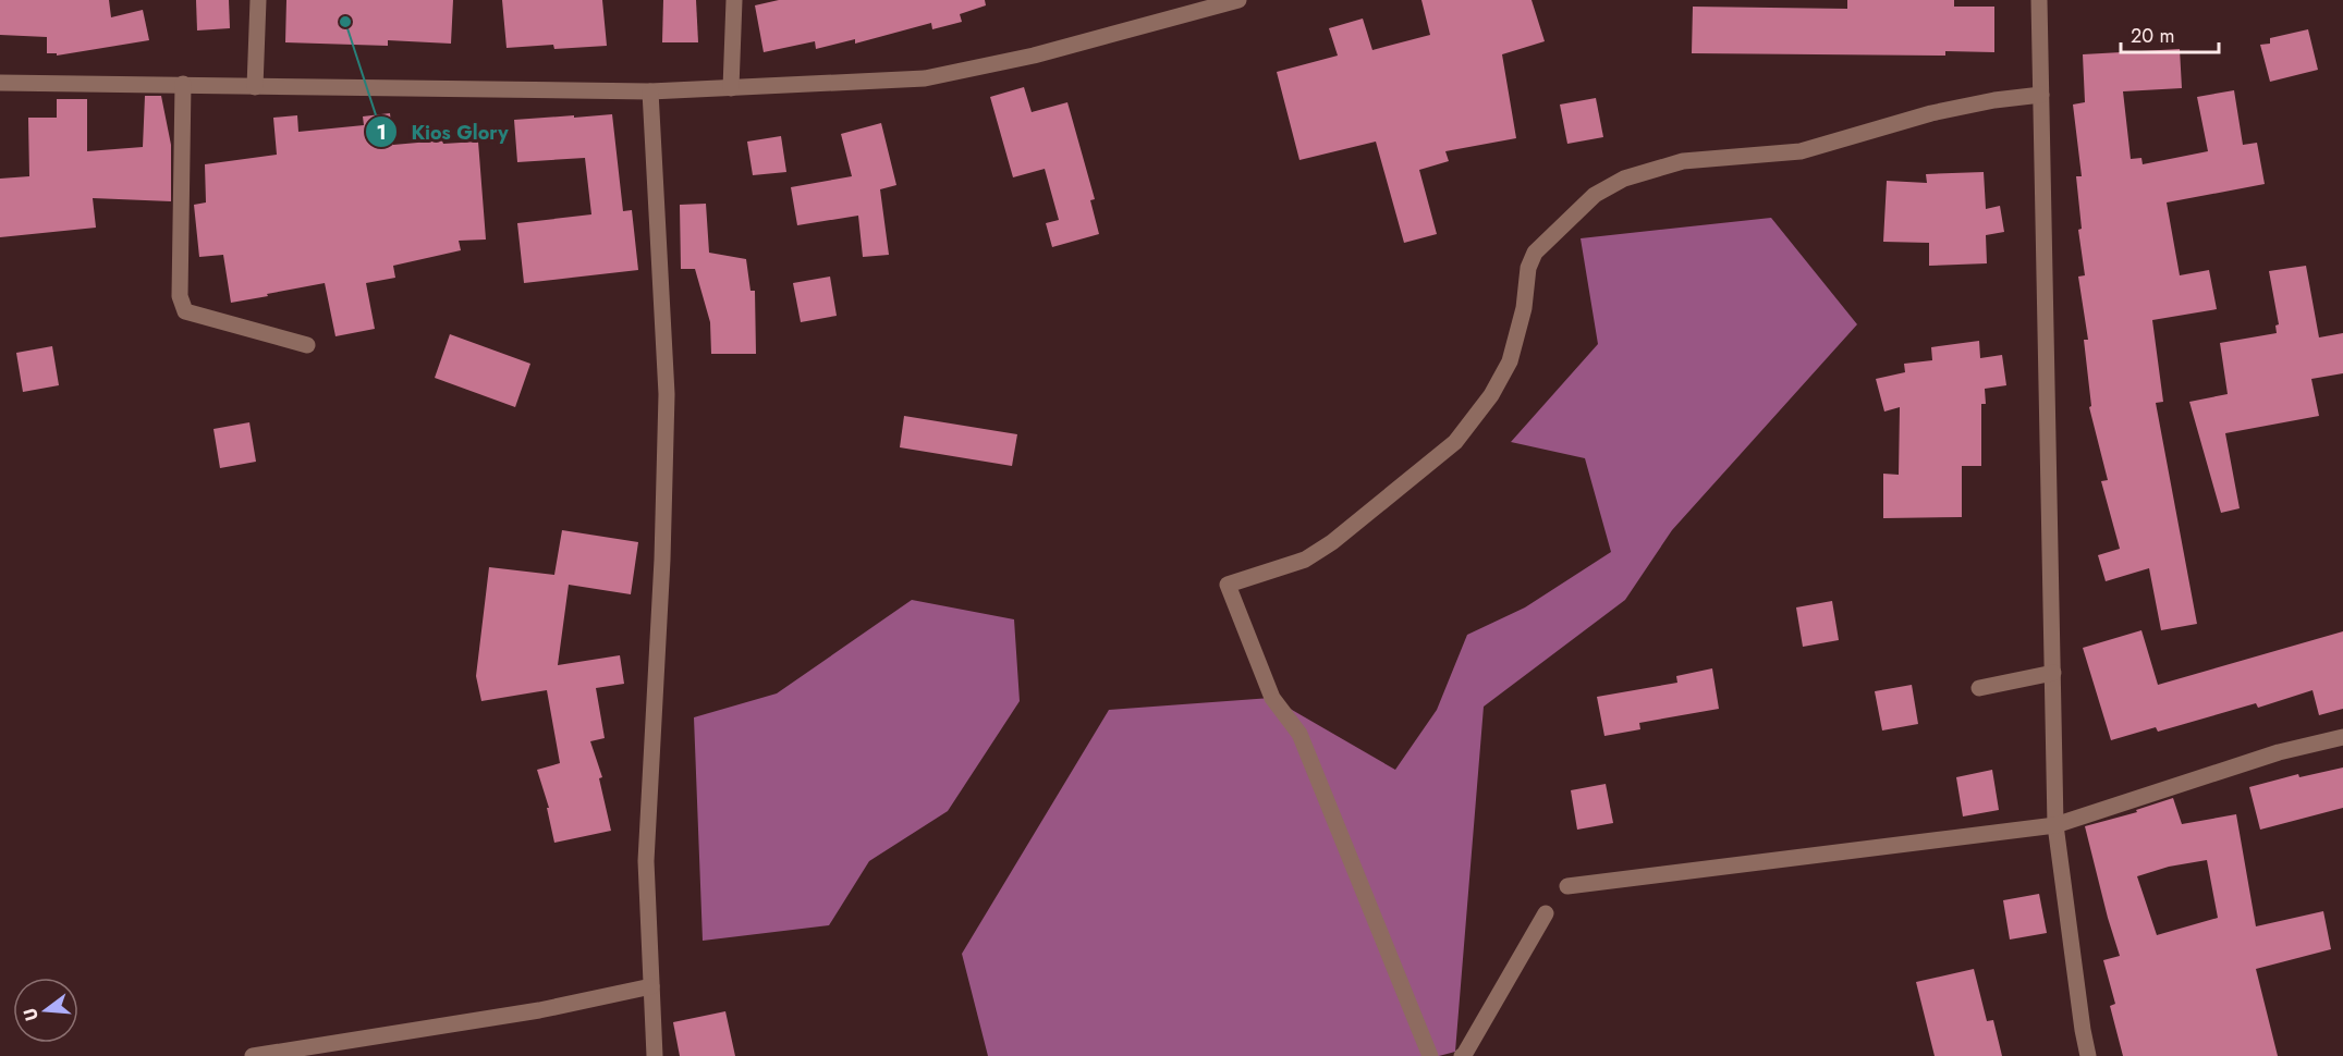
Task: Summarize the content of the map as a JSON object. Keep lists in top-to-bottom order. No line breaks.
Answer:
{"places":["Kios Glory"],"scale_bar":"20 m","north":"left"}
